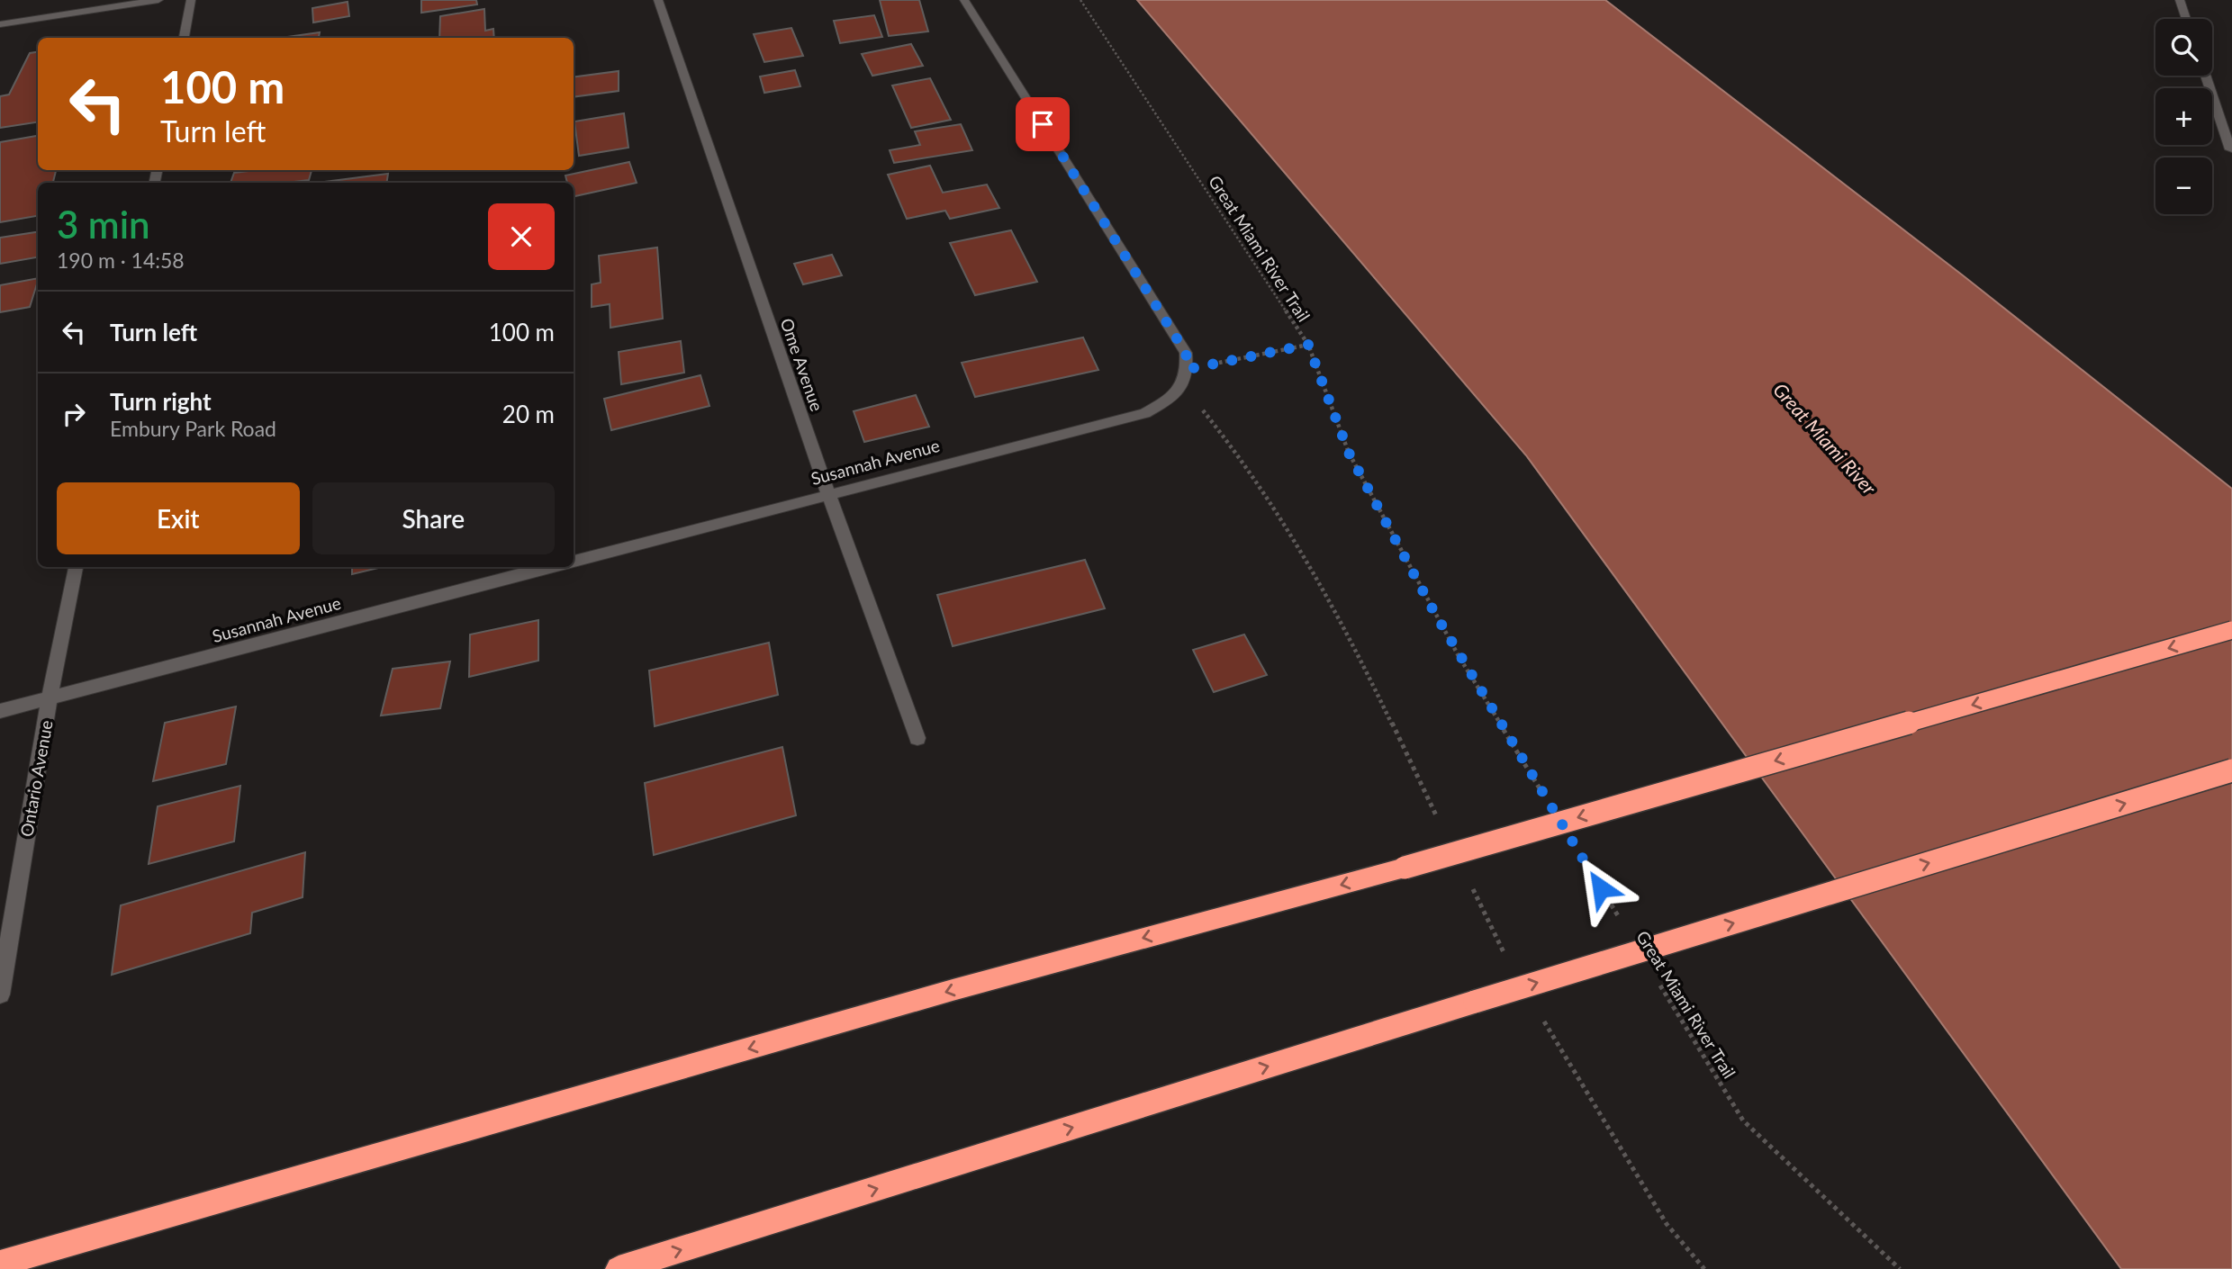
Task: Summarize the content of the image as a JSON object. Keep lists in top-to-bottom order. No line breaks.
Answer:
{"streets":{"street":["Ome Avenue","Susannah Avenue","Ontario Avenue"],"path":["Great Miami River Trail"]},"crossings":[["Ome Avenue","Susannah Avenue"],["Susannah Avenue","Ontario Avenue"]],"water":["Great Miami River"],"page":{"map_buttons":["+","−"],"turn":["100 m","Turn left"],"heading":["3 min","190 m · 14:58"],"list":[{"name":"Turn left","value":"100 m"},{"name":"Turn right","note":"Embury Park Road","value":"20 m"}],"buttons":["Exit","Share"]}}
